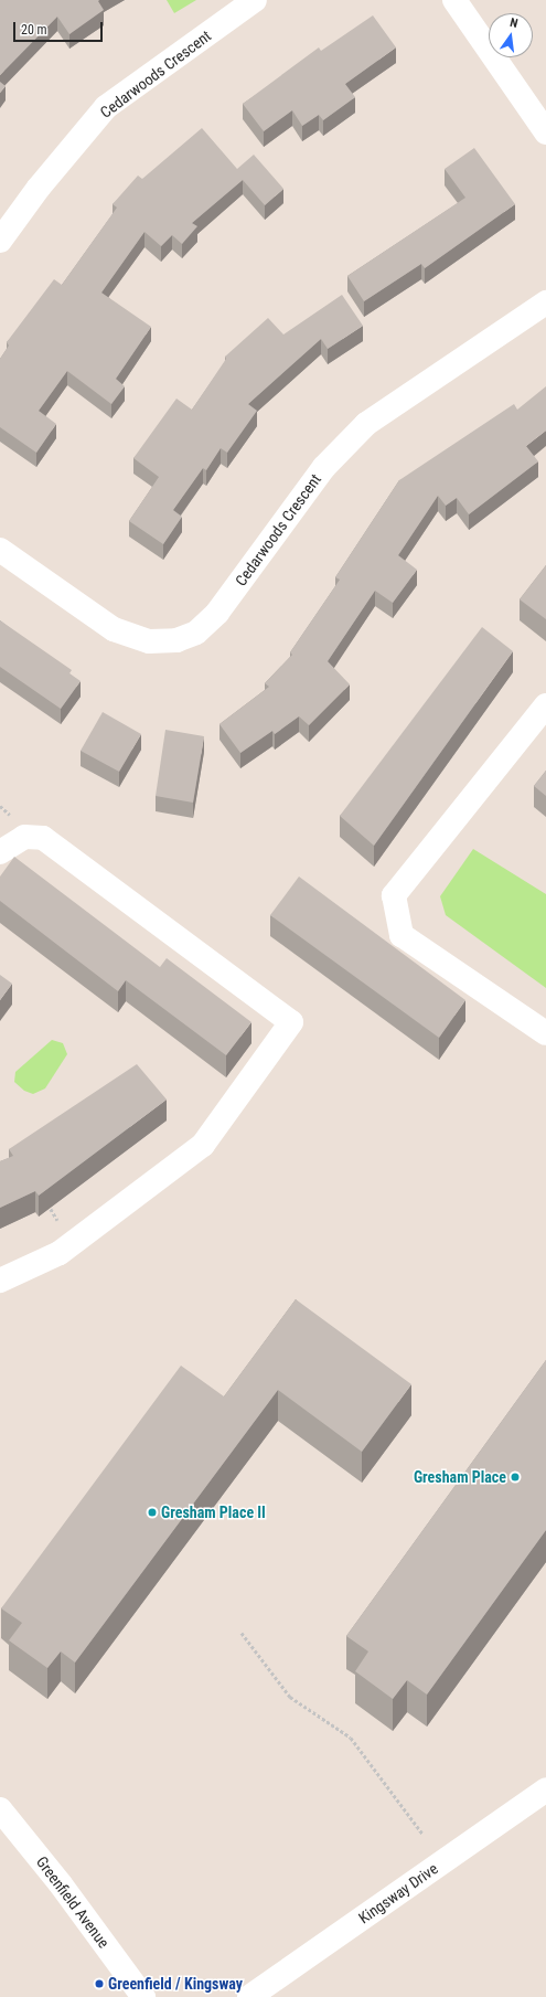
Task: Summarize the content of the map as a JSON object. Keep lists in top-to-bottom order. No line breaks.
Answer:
{"streets":{"street":["Cedarwoods Crescent","Kingsway Drive","Greenfield Avenue"]},"places":["Gresham Place","Gresham Place II","Greenfield / Kingsway"],"scale_bar":"20 m","north":"top"}
